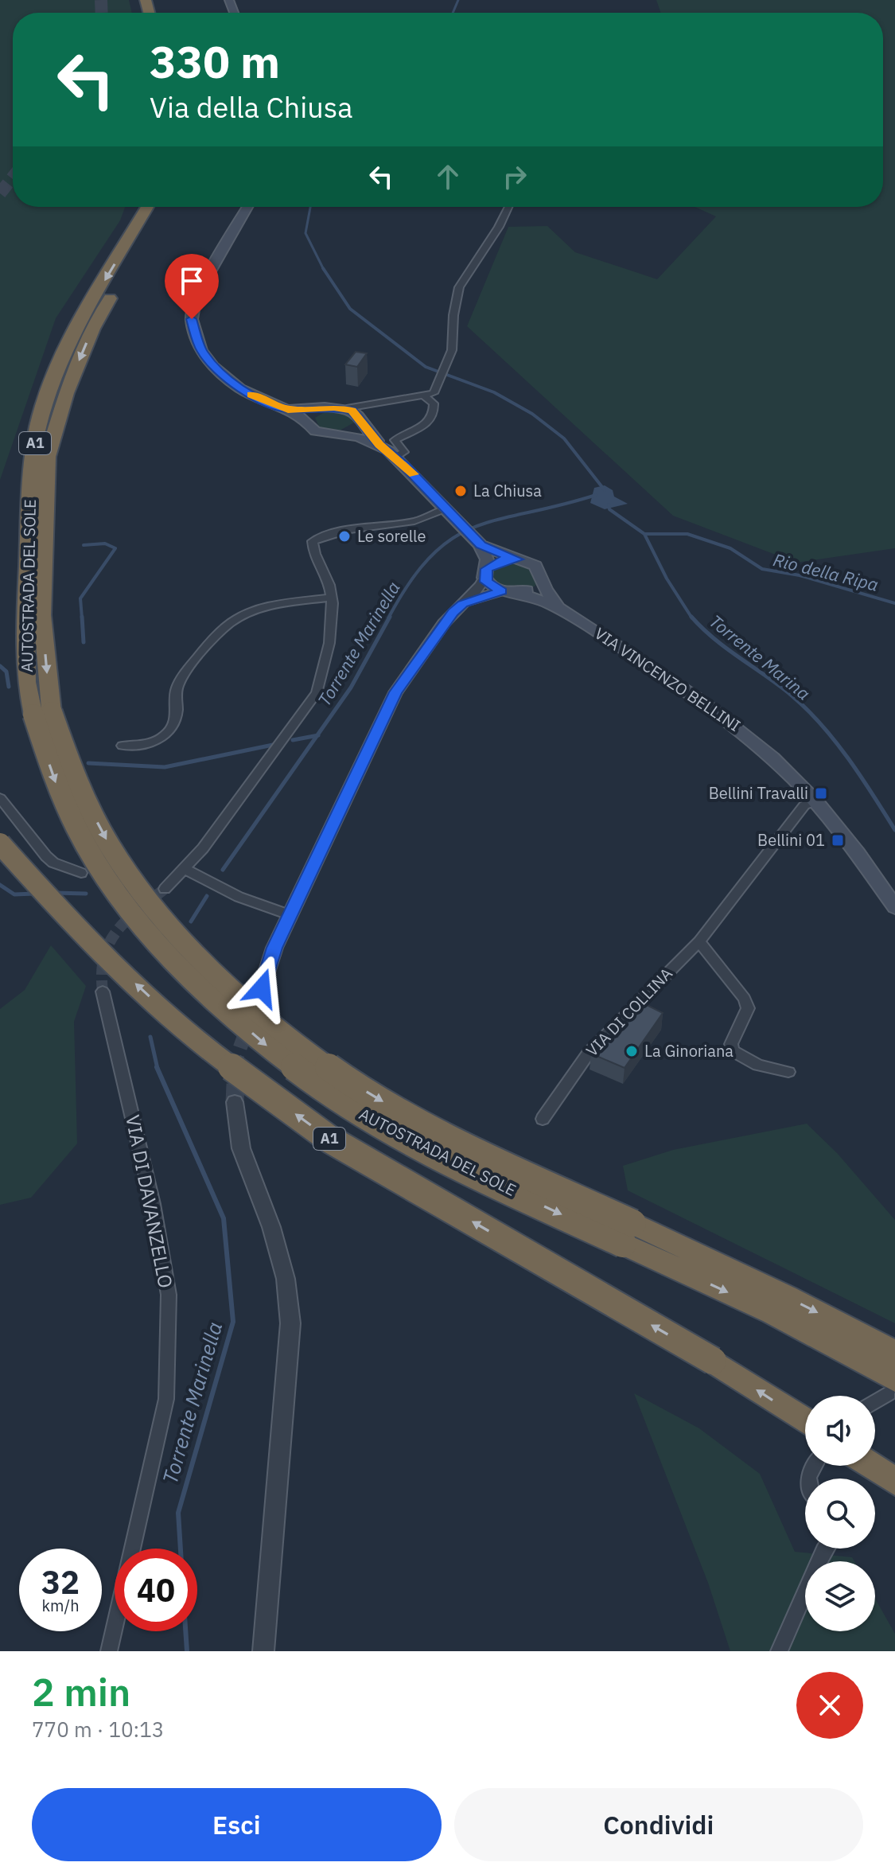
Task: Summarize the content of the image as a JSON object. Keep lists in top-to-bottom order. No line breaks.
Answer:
{"streets":{"highway":["A1","AUTOSTRADA DEL SOLE"],"main road":["VIA VINCENZO BELLINI"],"street":["VIA DI COLLINA","VIA DI DAVANZELLO"]},"crossings":[["VIA VINCENZO BELLINI","VIA DI COLLINA"]],"one_way":["AUTOSTRADA DEL SOLE"],"water":["Rio della Ripa","Torrente Marinella","Torrente Marina"],"places":{"other":["La Chiusa","Le sorelle","La Ginoriana"],"transit":["Bellini Travalli","Bellini 01"]},"page":{"turn":["330 m","Via della Chiusa"],"speed":"32 km/h","limit":"40","heading":["2 min","770 m · 10:13"],"buttons":["Esci","Condividi"]}}
